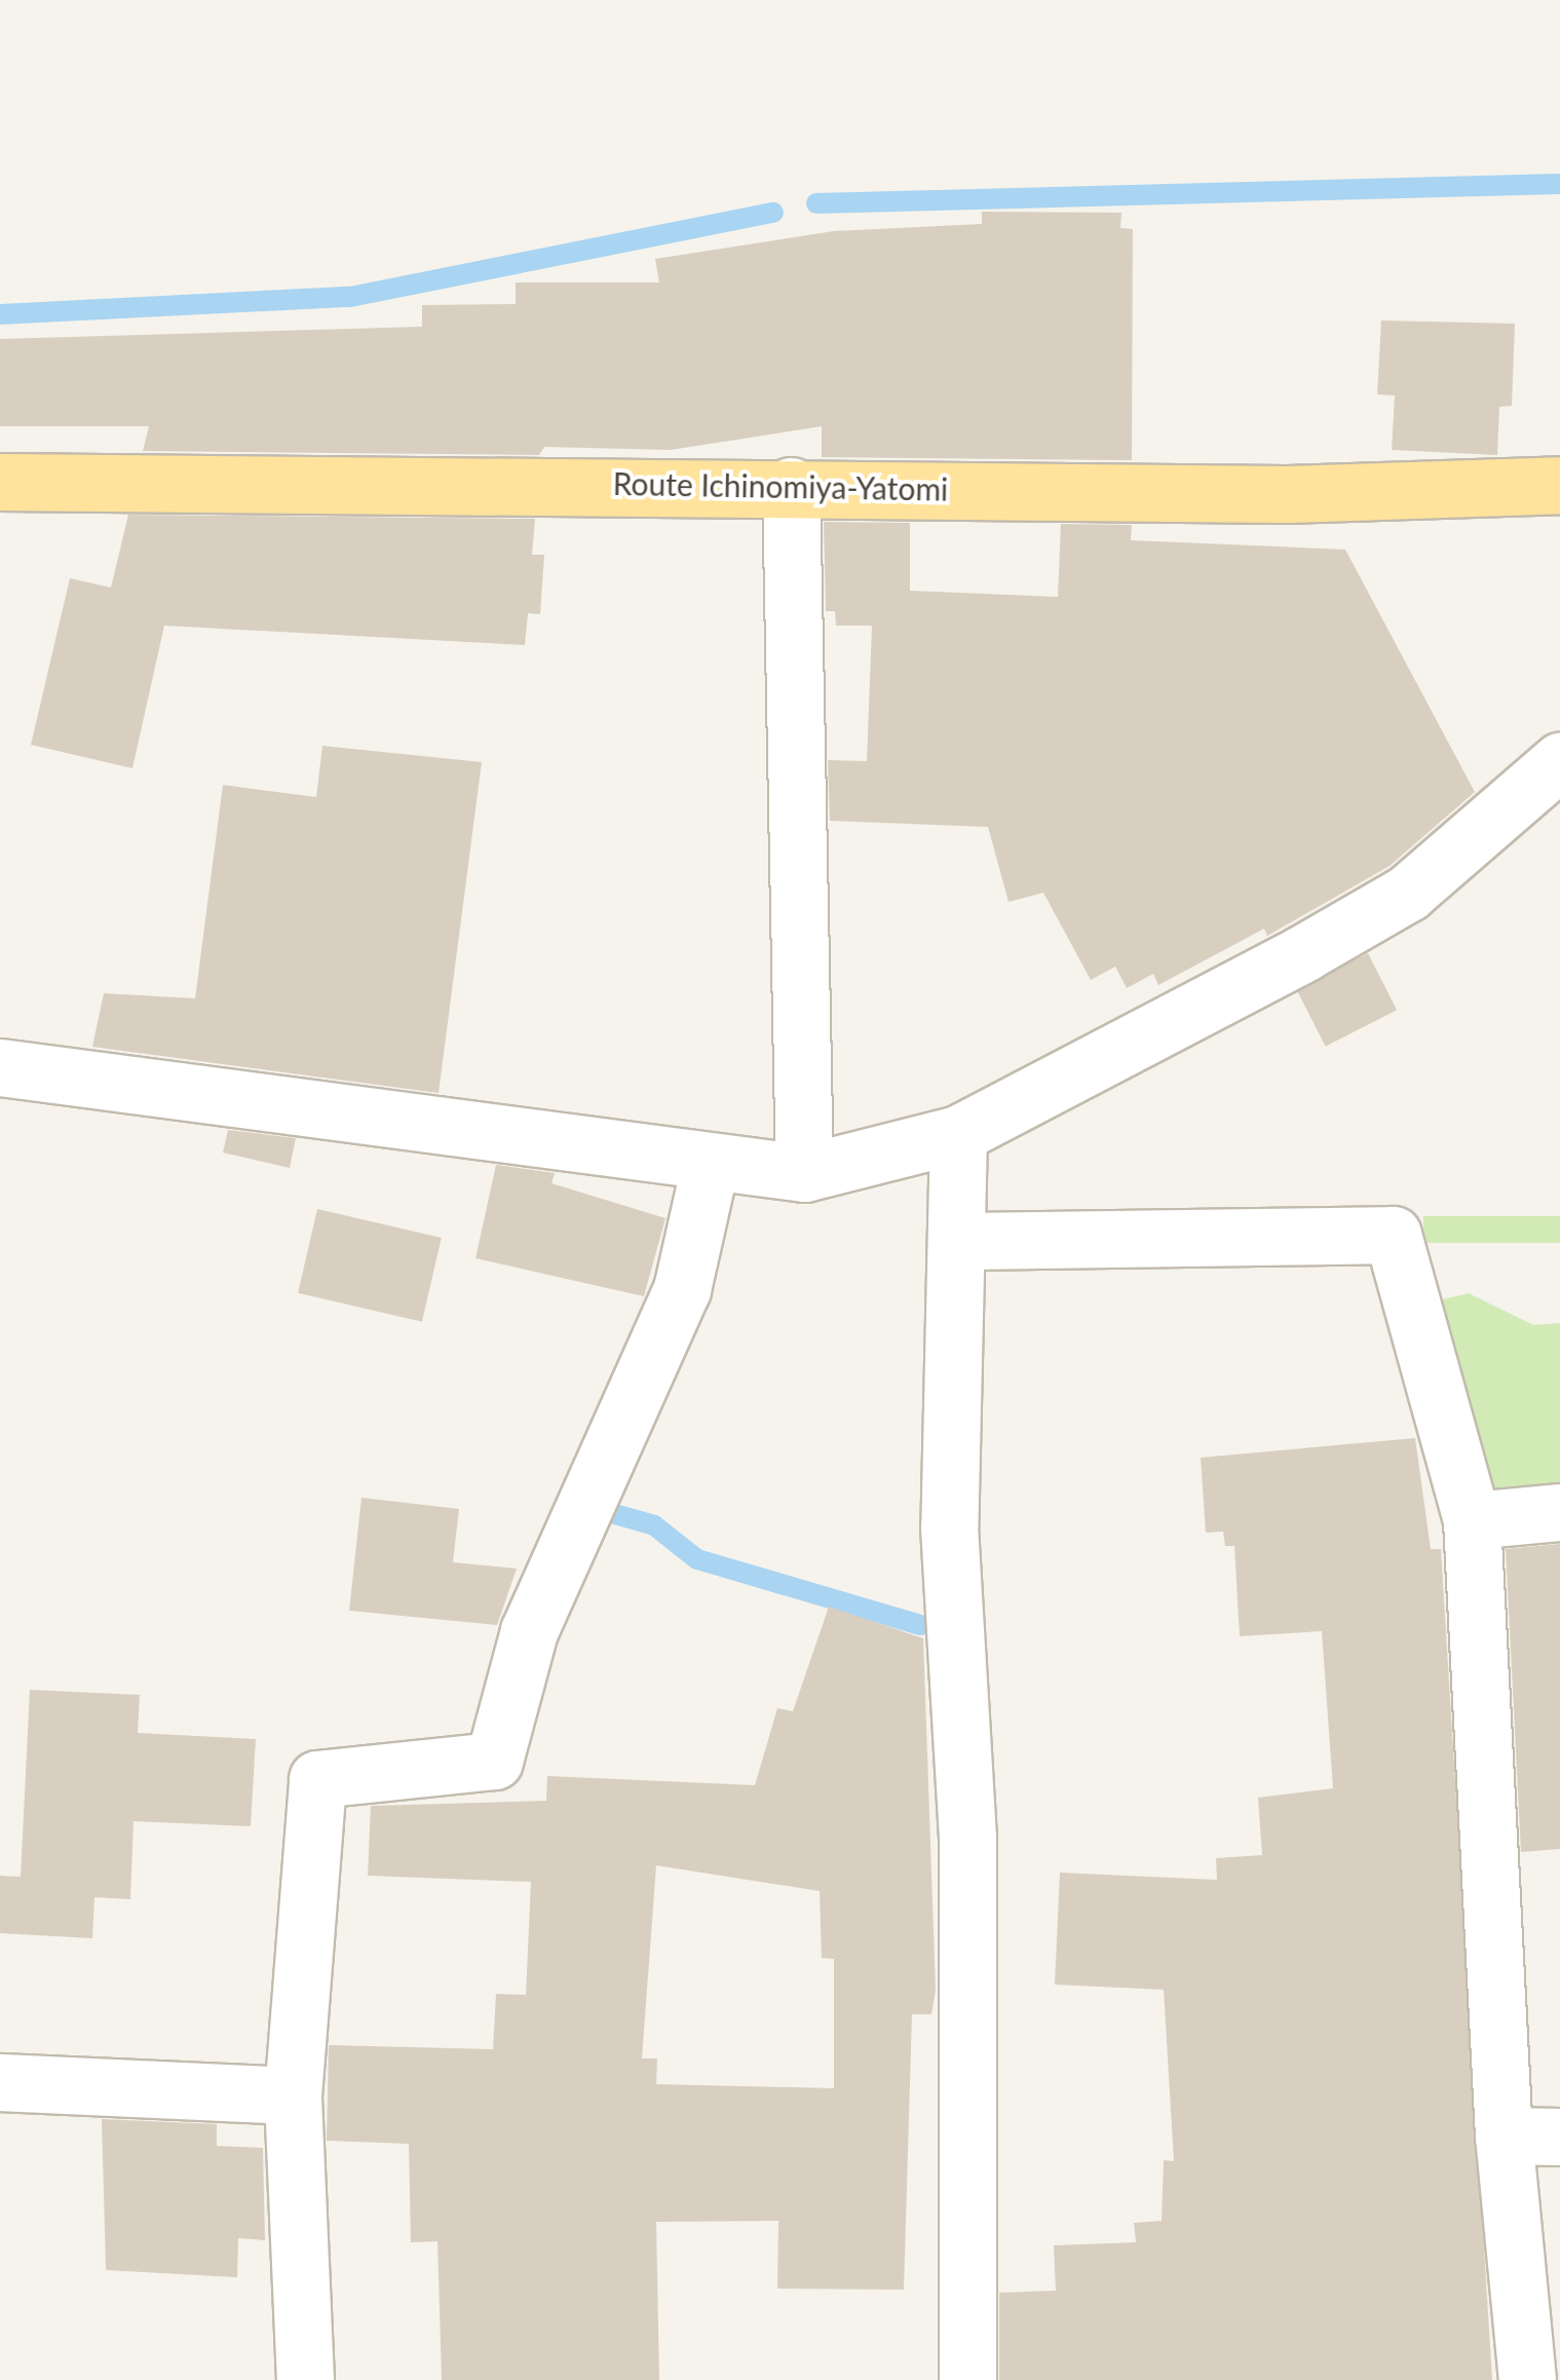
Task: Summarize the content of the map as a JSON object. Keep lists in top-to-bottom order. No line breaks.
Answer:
{"streets":{"main road":["Route Ichinomiya-Yatomi"]}}
